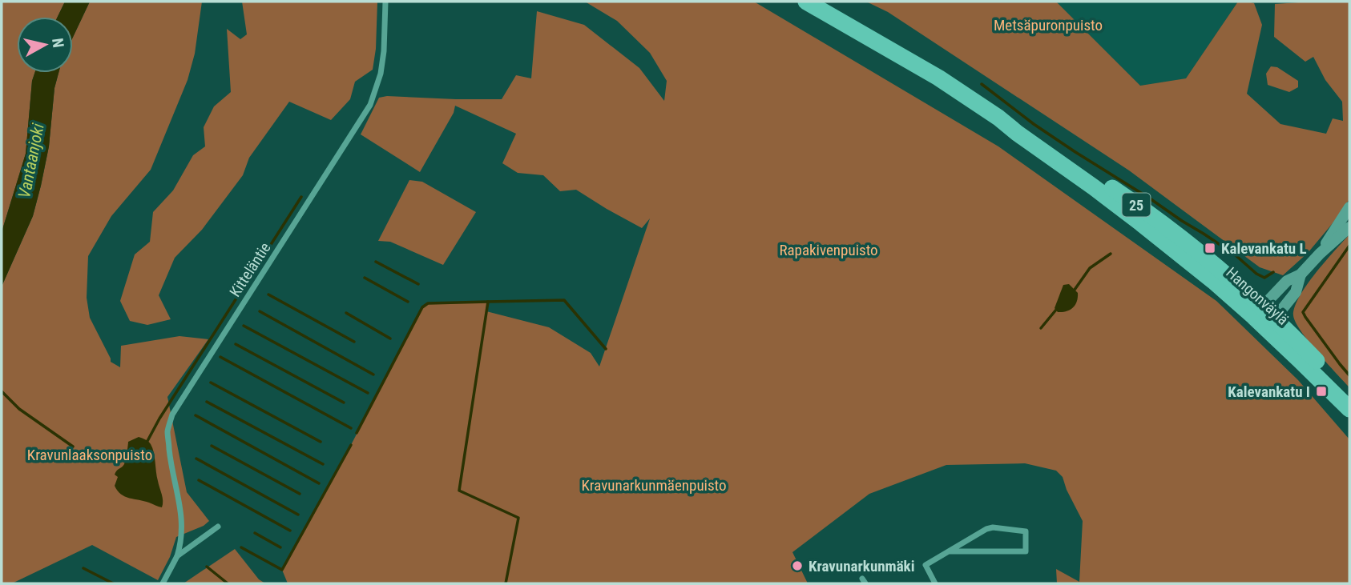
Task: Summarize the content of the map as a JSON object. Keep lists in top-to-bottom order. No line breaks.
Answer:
{"streets":{"highway":["25","Hangonväylä"],"street":["Kitteläntie"]},"water":["Vantaanjoki"],"parks":["Metsäpuronpuisto","Rapakivenpuisto","Kravunlaaksonpuisto","Kravunarkunmäenpuisto"],"places":{"transit":["Kalevankatu L","Kalevankatu I"],"other":["Kravunarkunmäki"]},"north":"right"}
